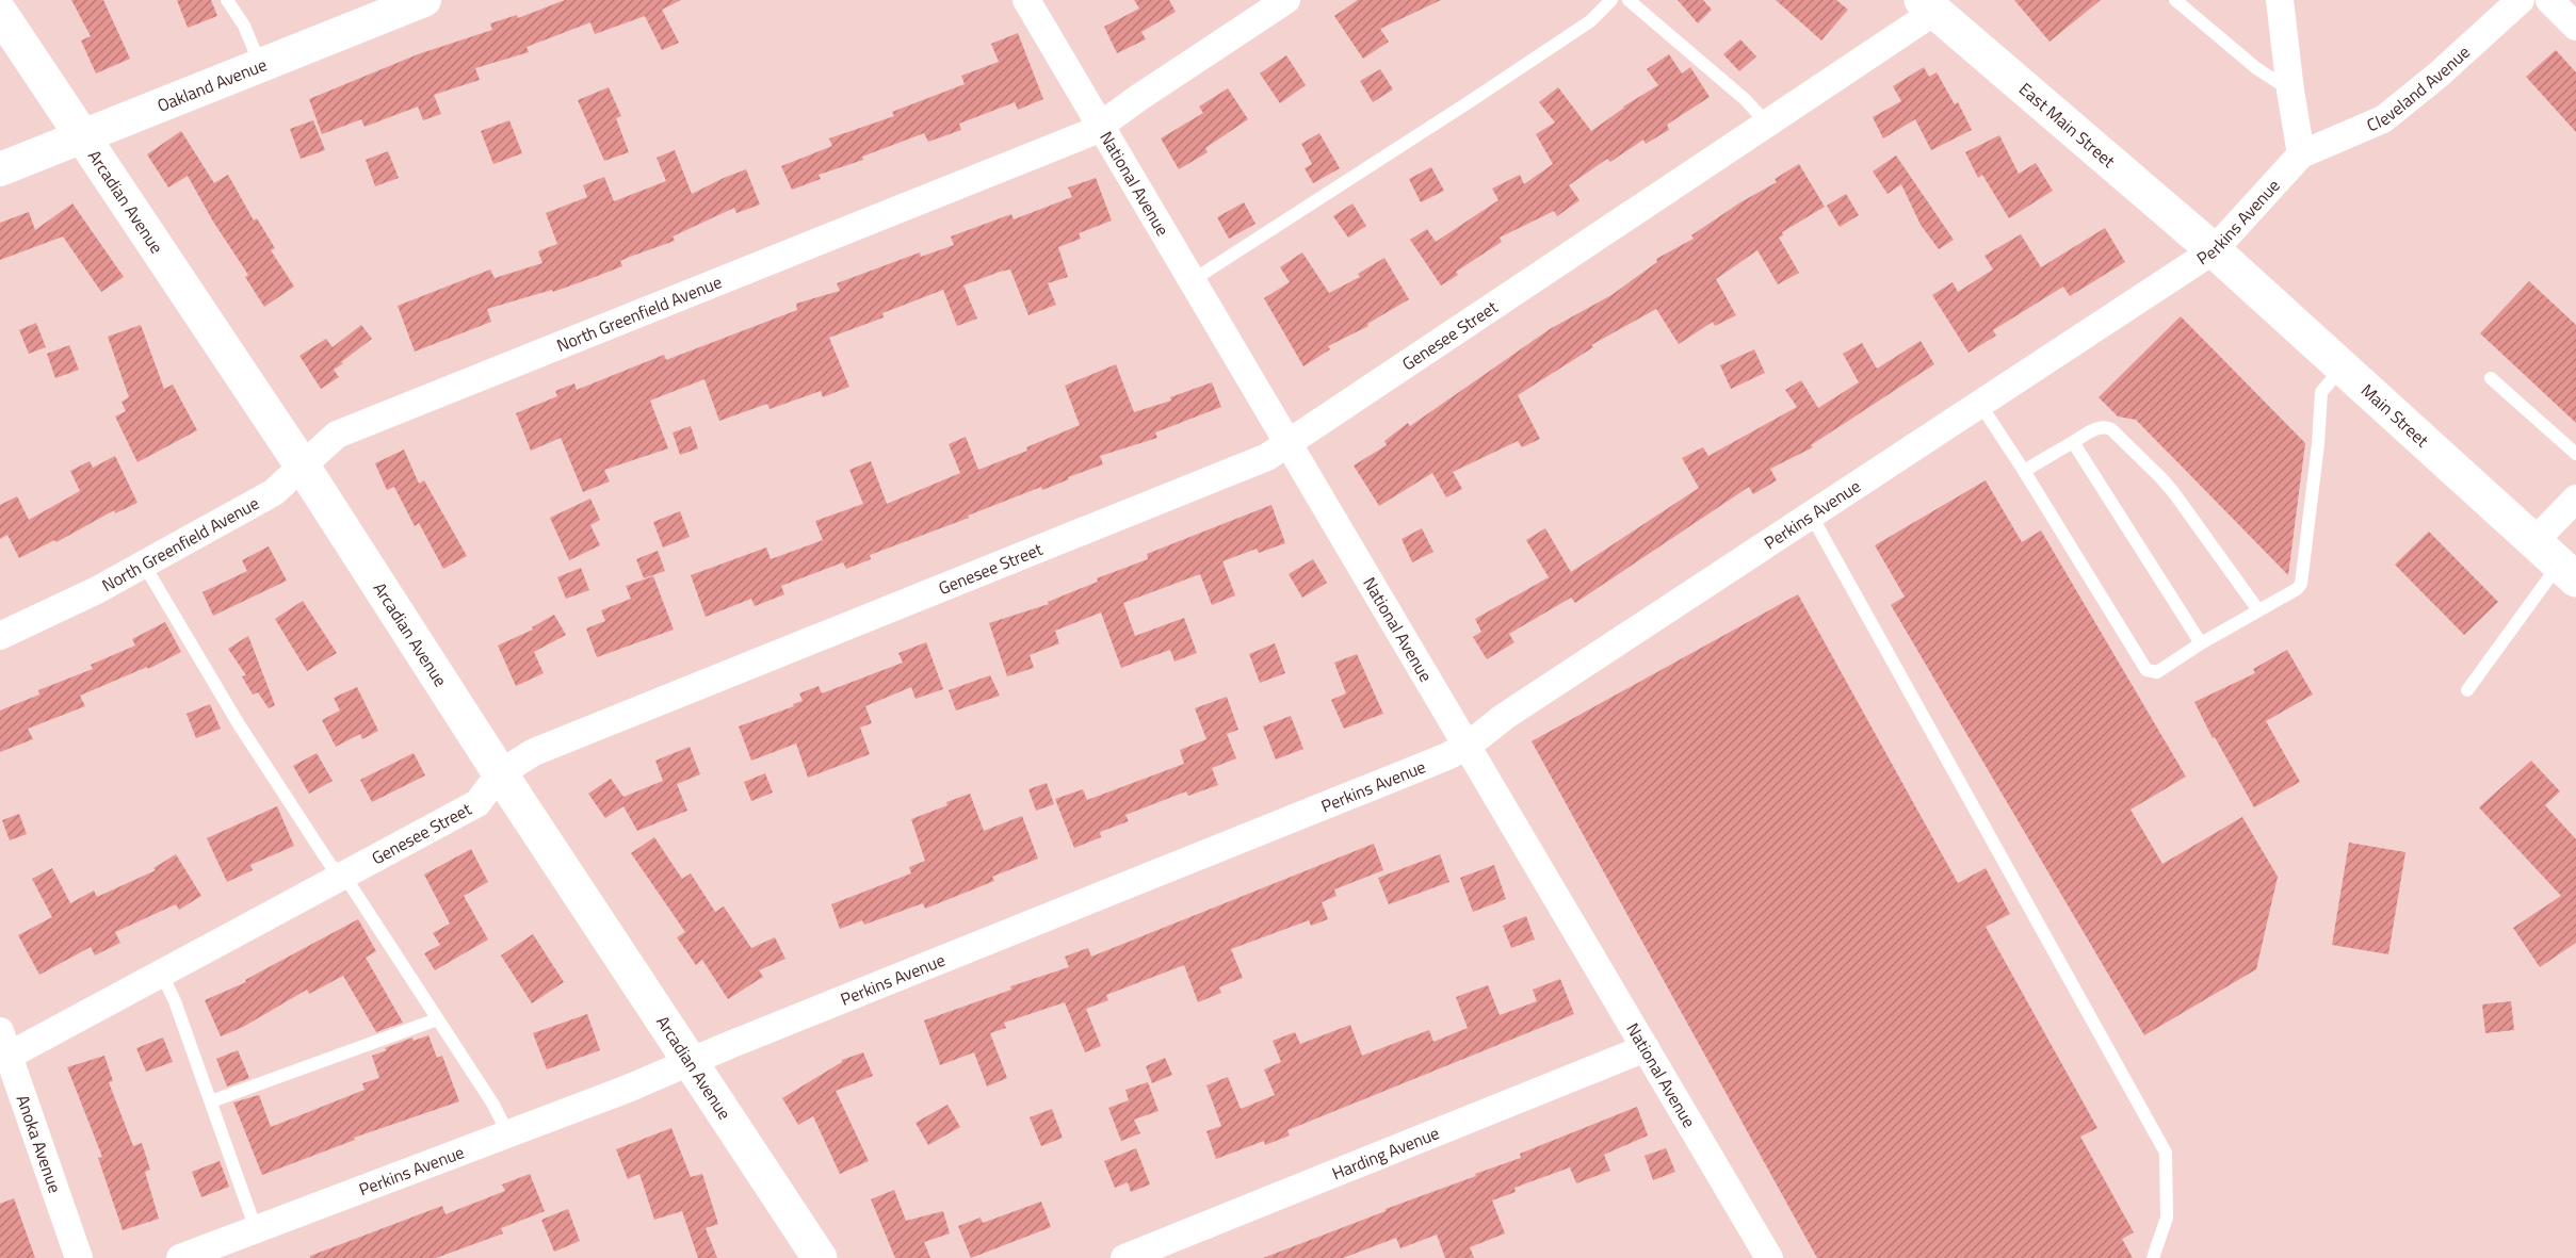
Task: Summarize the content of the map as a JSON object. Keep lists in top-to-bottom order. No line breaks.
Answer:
{"streets":{"main road":["East Main Street","Arcadian Avenue","Main Street"],"street":["Oakland Avenue","Cleveland Avenue","National Avenue","Perkins Avenue","North Greenfield Avenue","Genesee Street","Anoka Avenue","Harding Avenue"]},"crossings":[["Oakland Avenue","Arcadian Avenue"],["Cleveland Avenue","Perkins Avenue"],["East Main Street","Perkins Avenue"],["East Main Street","Genesee Street"],["East Main Street","Main Street"],["National Avenue","Perkins Avenue"],["National Avenue","North Greenfield Avenue"],["National Avenue","Genesee Street"],["National Avenue","Harding Avenue"],["Arcadian Avenue","Perkins Avenue"],["Arcadian Avenue","North Greenfield Avenue"],["Arcadian Avenue","Genesee Street"],["Perkins Avenue","Main Street"],["Genesee Street","Anoka Avenue"]]}
